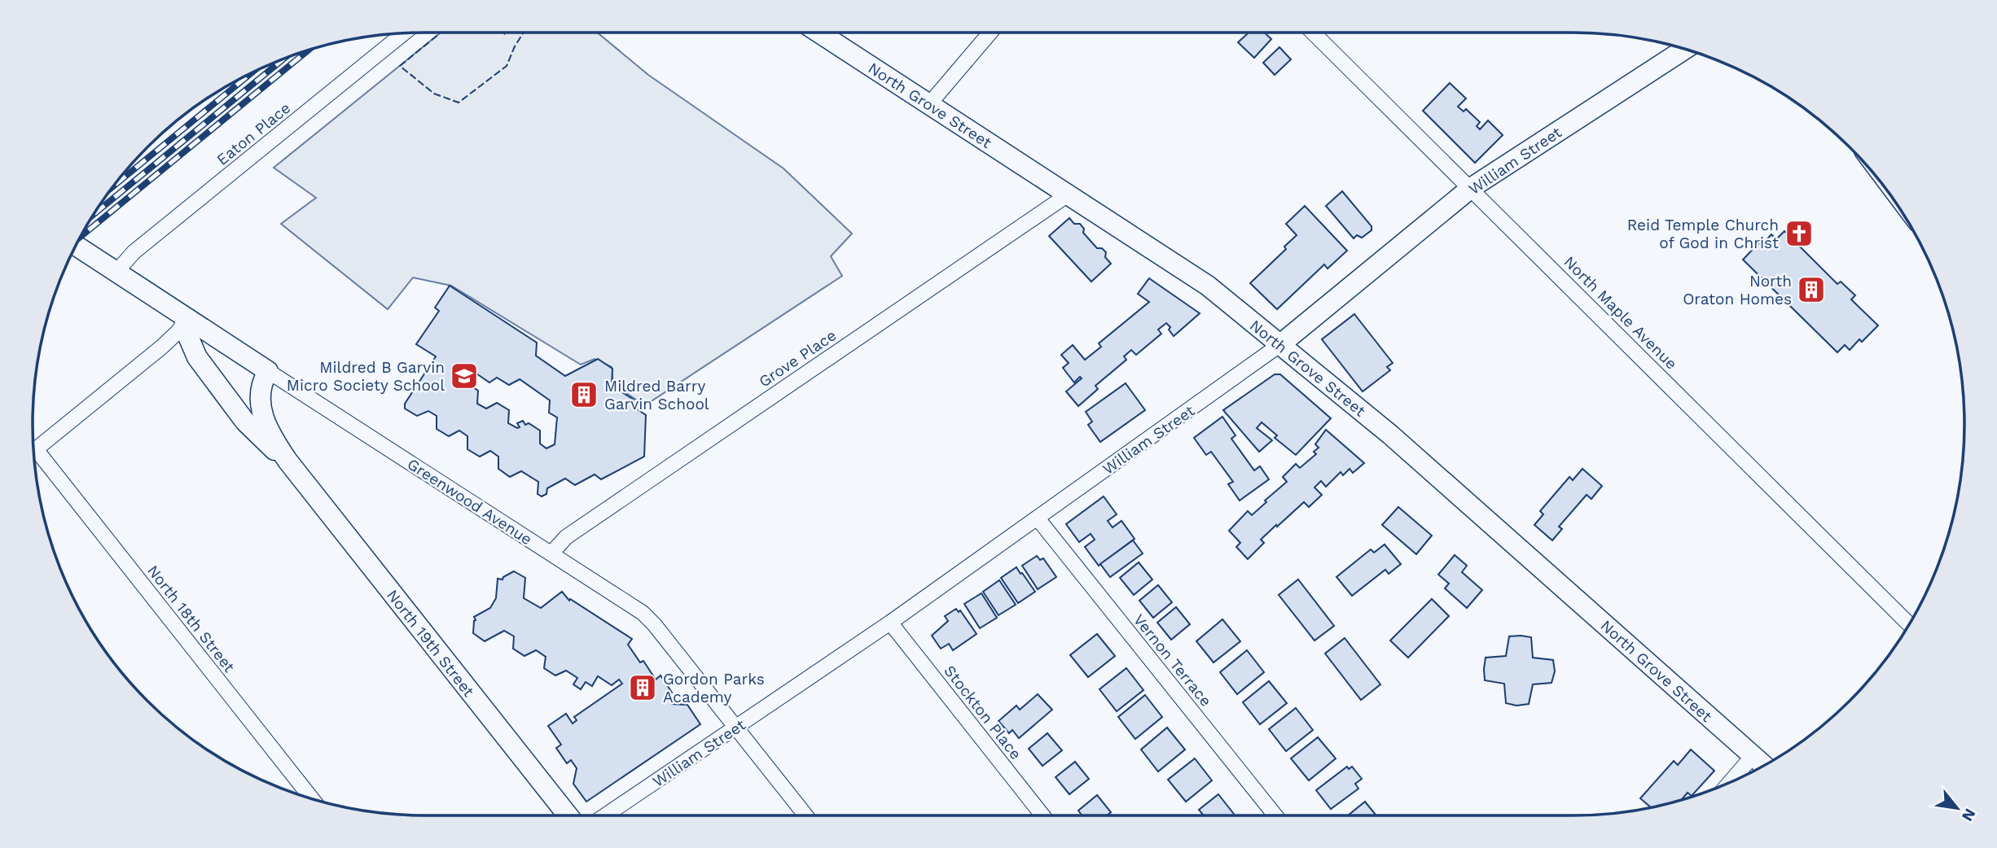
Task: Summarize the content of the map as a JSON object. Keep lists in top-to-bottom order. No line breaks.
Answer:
{"streets":{"street":["North Grove Street","Eaton Place","William Street","North Maple Avenue","Grove Place","Greenwood Avenue","North 18th Street","North 19th Street","Vernon Terrace","Stockton Place"]},"crossings":[["North Grove Street","William Street"],["North Grove Street","Grove Place"],["Eaton Place","Greenwood Avenue"],["William Street","North Maple Avenue"],["William Street","Greenwood Avenue"],["William Street","Vernon Terrace"],["William Street","Stockton Place"],["Grove Place","Greenwood Avenue"],["Greenwood Avenue","North 19th Street"]],"places":{"church":["Reid Temple Church of God in Christ"],"building":["North Oraton Homes","Mildred Barry Garvin School","Gordon Parks Academy"],"school or university":["Mildred B Garvin Micro Society School"]},"north":"bottom right"}
